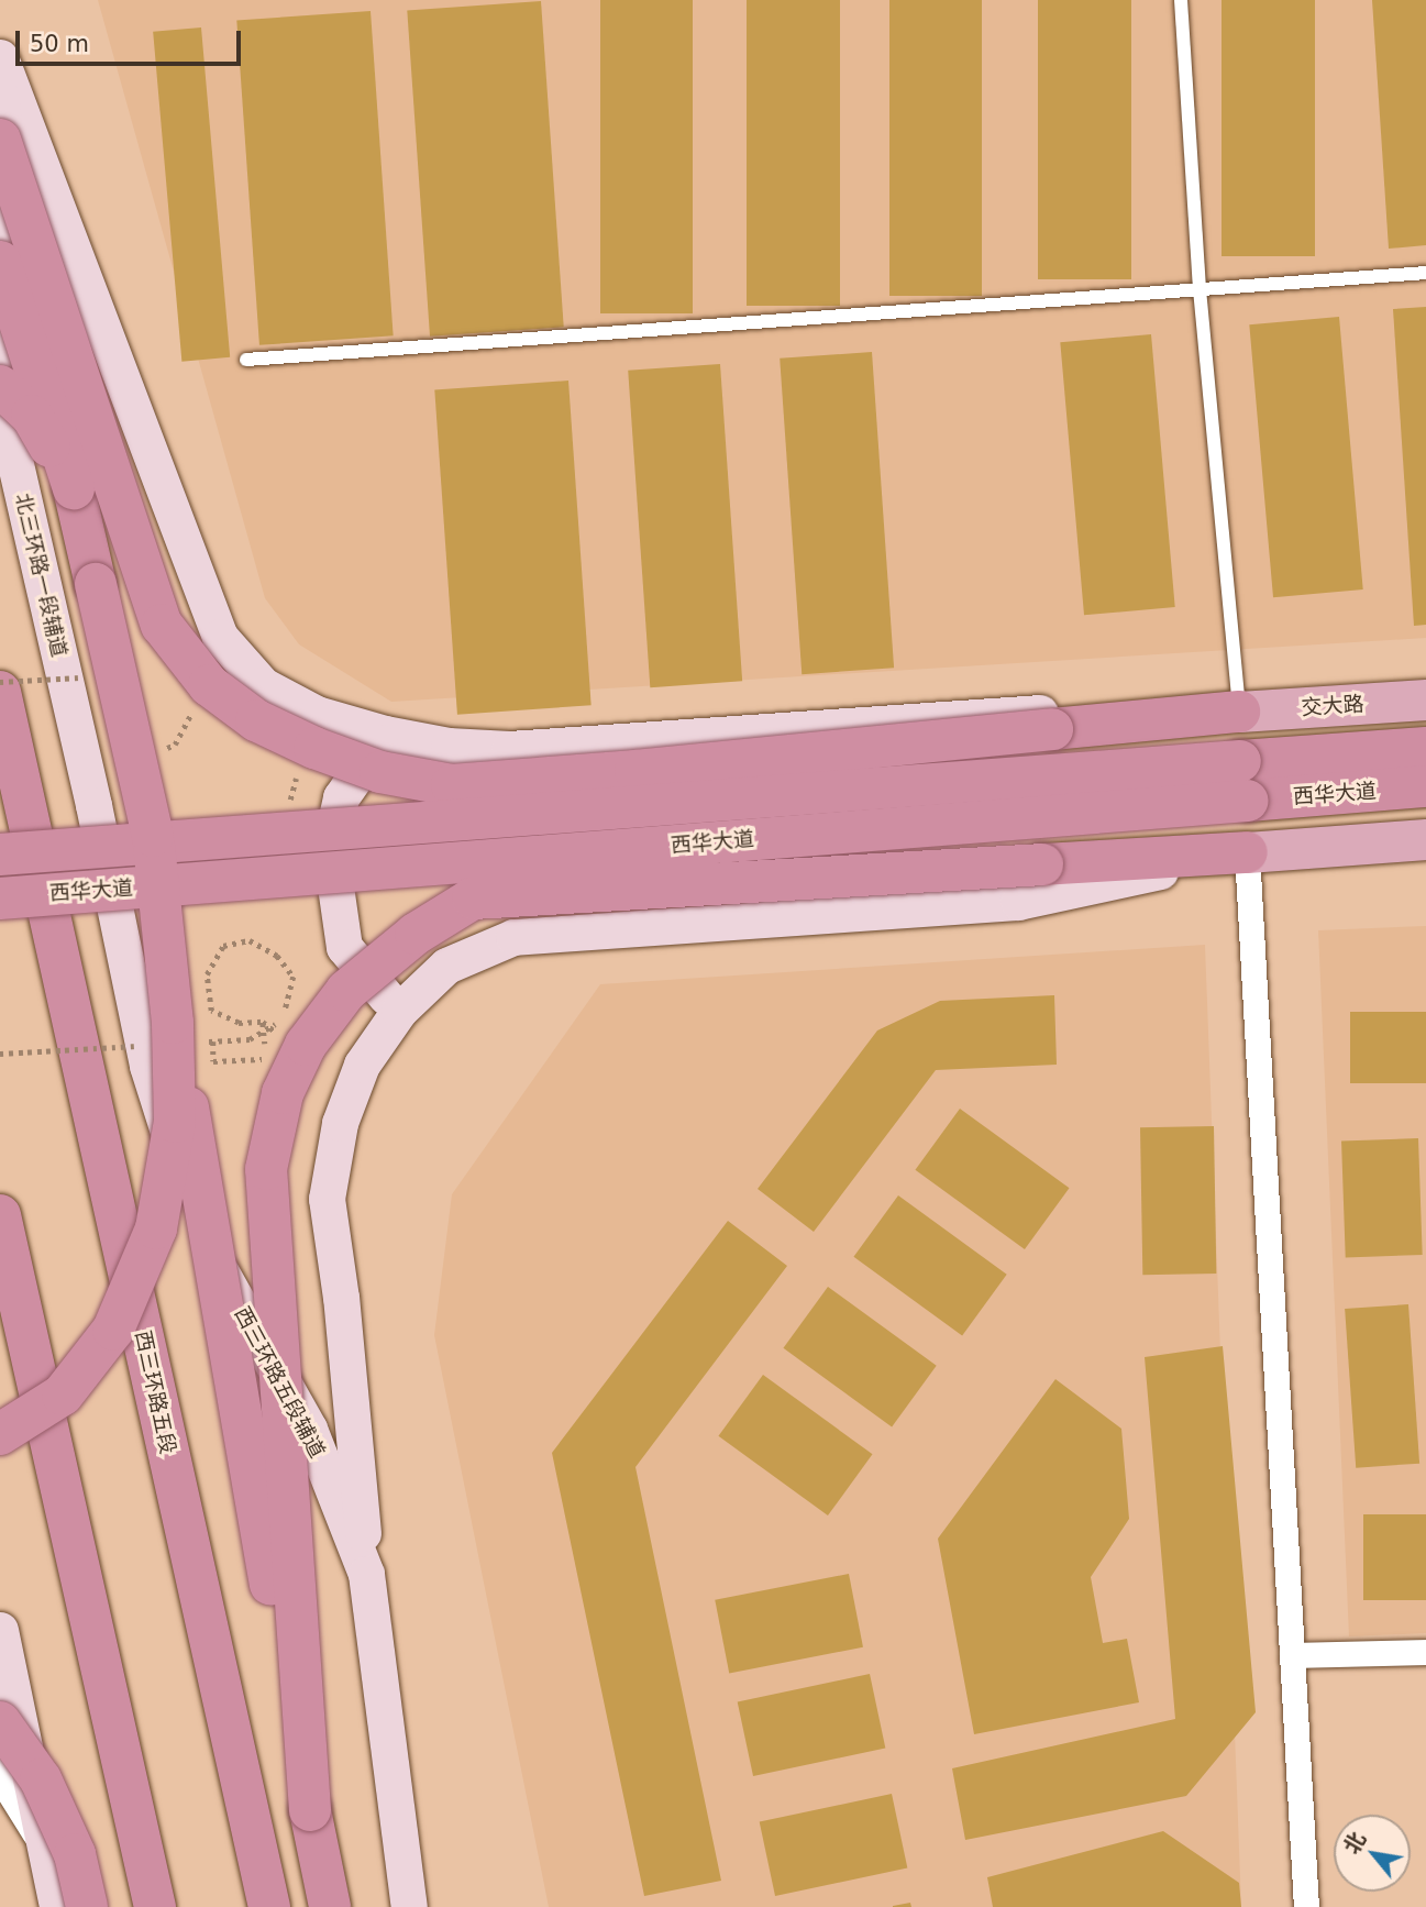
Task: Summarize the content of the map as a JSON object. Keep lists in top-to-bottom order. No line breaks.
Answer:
{"streets":{"highway":["西华大道","西三环路五段"],"main road":["北三环路一段辅道","交大路","西三环路五段辅道"]},"crossings":[["北三环路一段辅道","西三环路五段辅道"]],"scale_bar":"50 m","north":"top left"}
